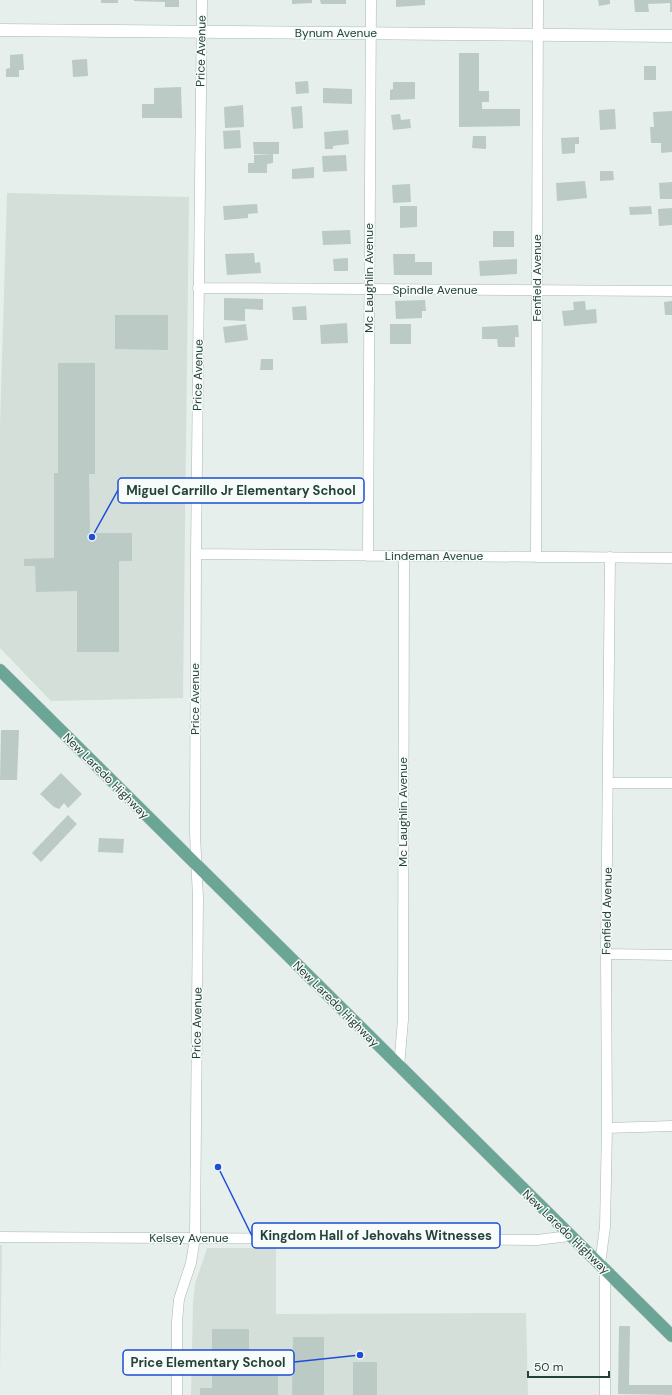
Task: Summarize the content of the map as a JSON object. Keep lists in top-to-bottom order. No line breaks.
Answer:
{"streets":{"main road":["Bynum Avenue","New Laredo Highway"],"street":["Price Avenue","Mc Laughlin Avenue","Fenfield Avenue","Spindle Avenue","Lindeman Avenue","Kelsey Avenue"]},"crossings":[["Bynum Avenue","Price Avenue"],["Bynum Avenue","Mc Laughlin Avenue"],["Bynum Avenue","Fenfield Avenue"],["Price Avenue","Spindle Avenue"],["Price Avenue","Lindeman Avenue"],["Price Avenue","New Laredo Highway"],["Price Avenue","Kelsey Avenue"],["Mc Laughlin Avenue","Spindle Avenue"],["Mc Laughlin Avenue","Lindeman Avenue"],["Mc Laughlin Avenue","New Laredo Highway"],["Fenfield Avenue","Spindle Avenue"],["Fenfield Avenue","Lindeman Avenue"],["Fenfield Avenue","New Laredo Highway"],["New Laredo Highway","Kelsey Avenue"]],"places":["Miguel Carrillo Jr Elementary School","Kingdom Hall of Jehovahs Witnesses","Price Elementary School"],"scale_bar":"50 m"}
